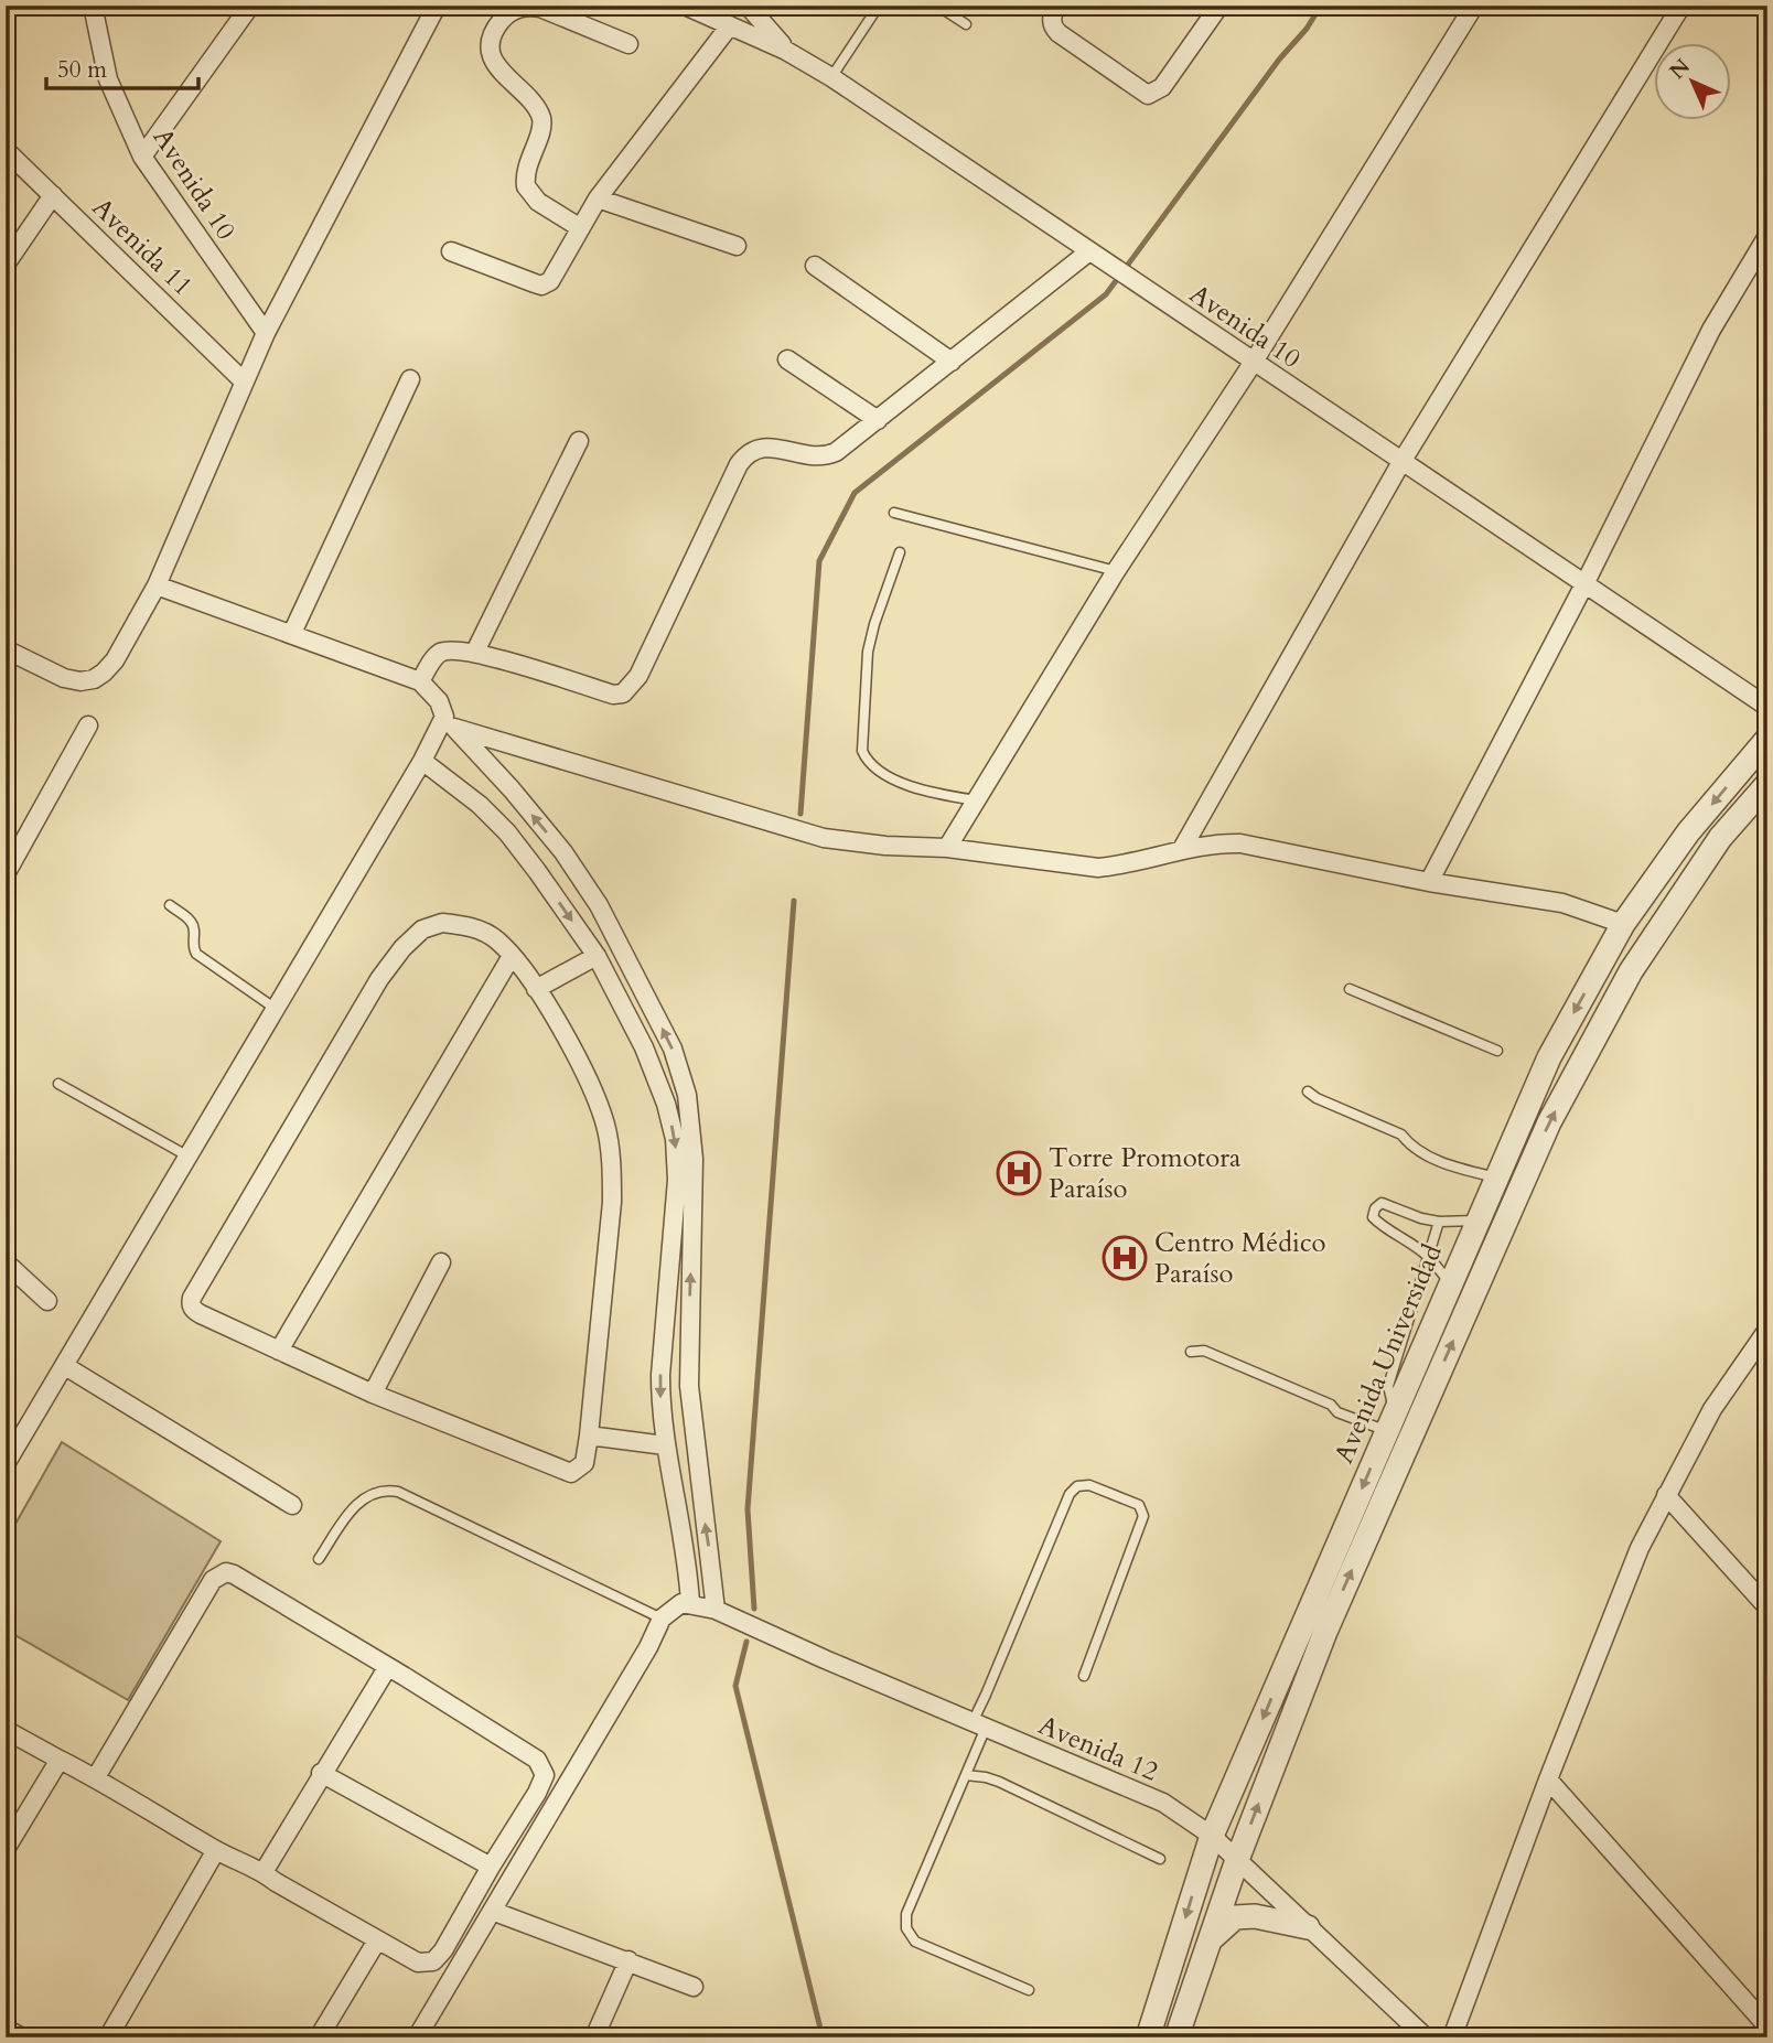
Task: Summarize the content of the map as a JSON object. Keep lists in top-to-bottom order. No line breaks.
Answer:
{"streets":{"street":["Avenida 10","Avenida 11","Avenida Universidad","Avenida 12"]},"crossings":[["Avenida Universidad","Avenida 12"]],"places":{"hospital":["Torre Promotora Paraíso","Centro Médico Paraíso"]},"scale_bar":"50 m","north":"top left"}
